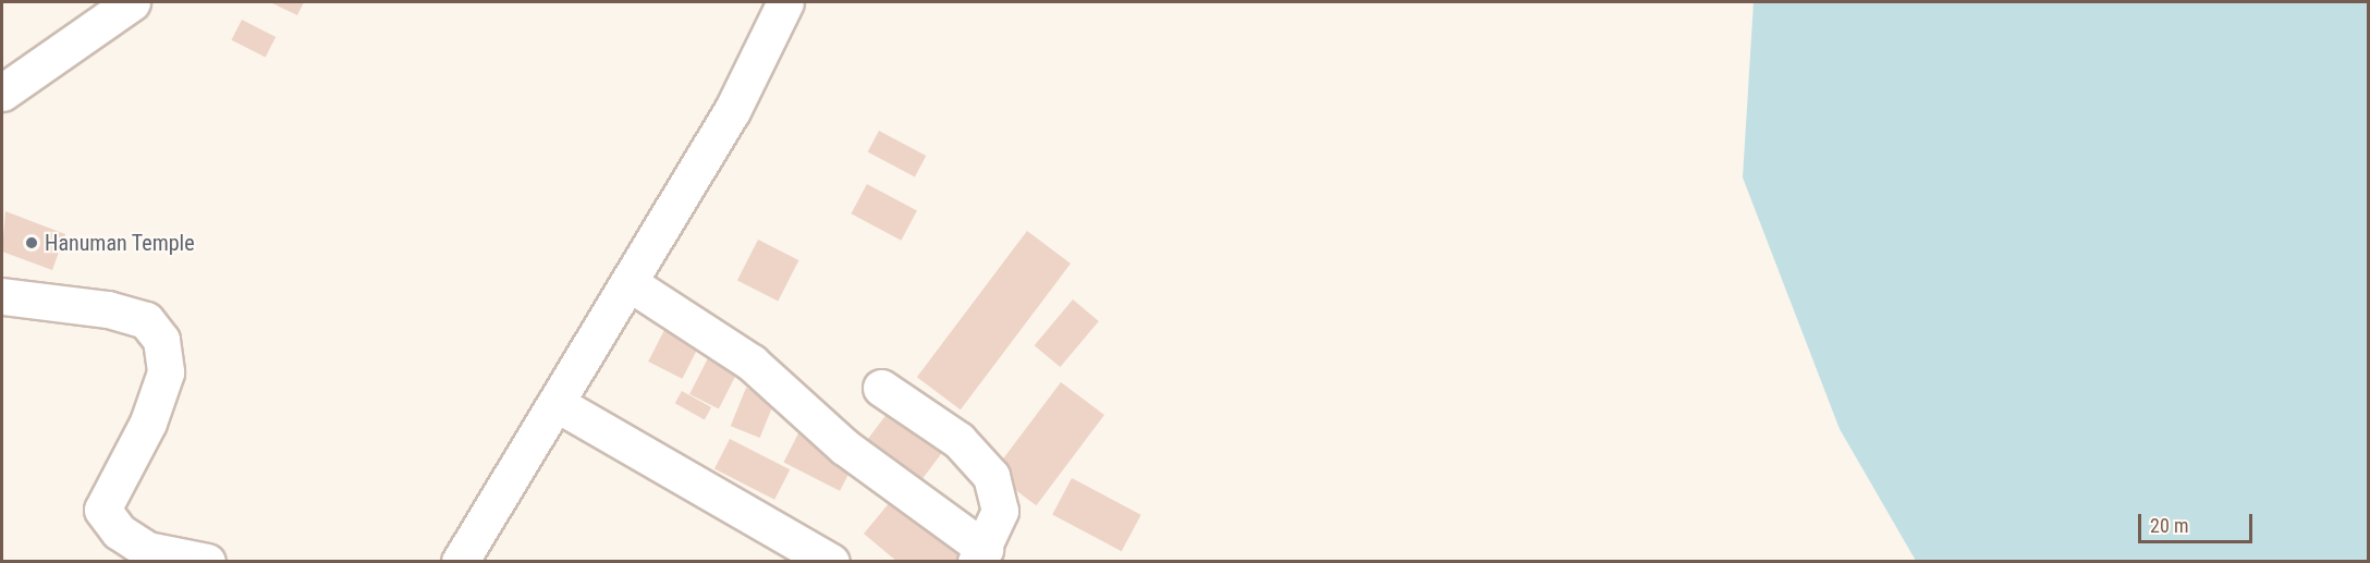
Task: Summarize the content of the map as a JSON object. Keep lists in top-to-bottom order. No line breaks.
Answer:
{"places":["Hanuman Temple"],"scale_bar":"20 m"}
